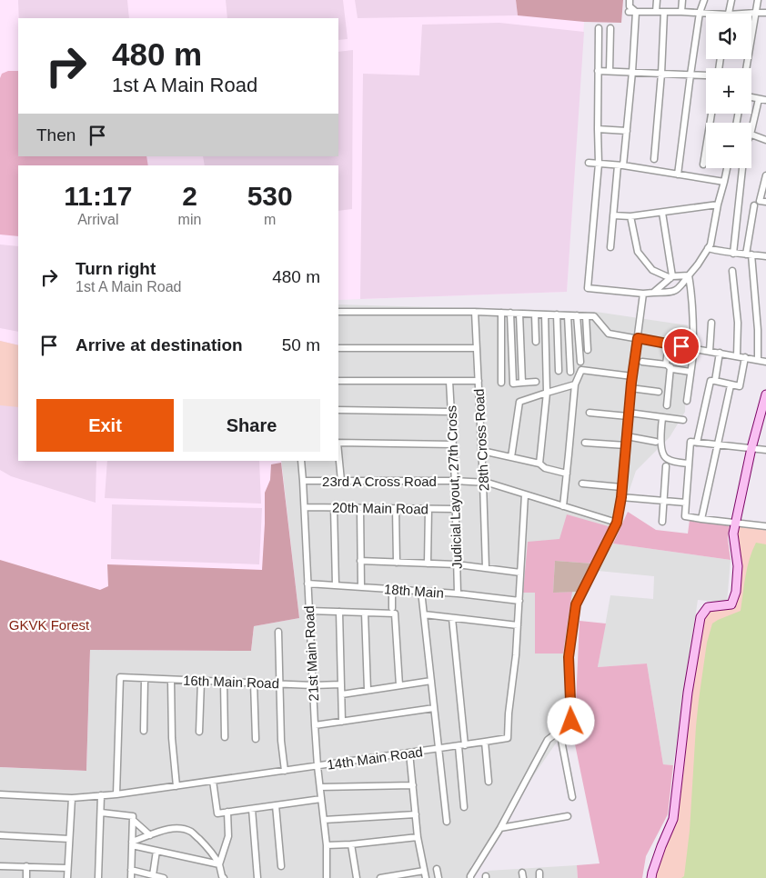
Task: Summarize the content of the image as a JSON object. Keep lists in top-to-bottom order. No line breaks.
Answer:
{"streets":{"street":["28th Cross Road","23rd A Cross Road","Judicial Layout, 27th Cross","20th Main Road","18th Main","21st Main Road","16th Main Road","14th Main Road"]},"crossings":[["28th Cross Road","23rd A Cross Road"],["23rd A Cross Road","Judicial Layout, 27th Cross"],["23rd A Cross Road","21st Main Road"],["23rd A Cross Road","14th Main Road"],["Judicial Layout, 27th Cross","20th Main Road"],["Judicial Layout, 27th Cross","18th Main"],["20th Main Road","21st Main Road"],["18th Main","21st Main Road"],["18th Main","14th Main Road"],["21st Main Road","16th Main Road"],["21st Main Road","14th Main Road"],["16th Main Road","14th Main Road"]],"parks":["GKVK Forest"],"page":{"map_buttons":["+","−"],"turn":["480 m","1st A Main Road"],"then":"Then","eta":["11:17","Arrival","2","min","530","m"],"list":[{"name":"Turn right","note":"1st A Main Road","value":"480 m"},{"name":"Arrive at destination","value":"50 m"}],"buttons":["Exit","Share"]}}
